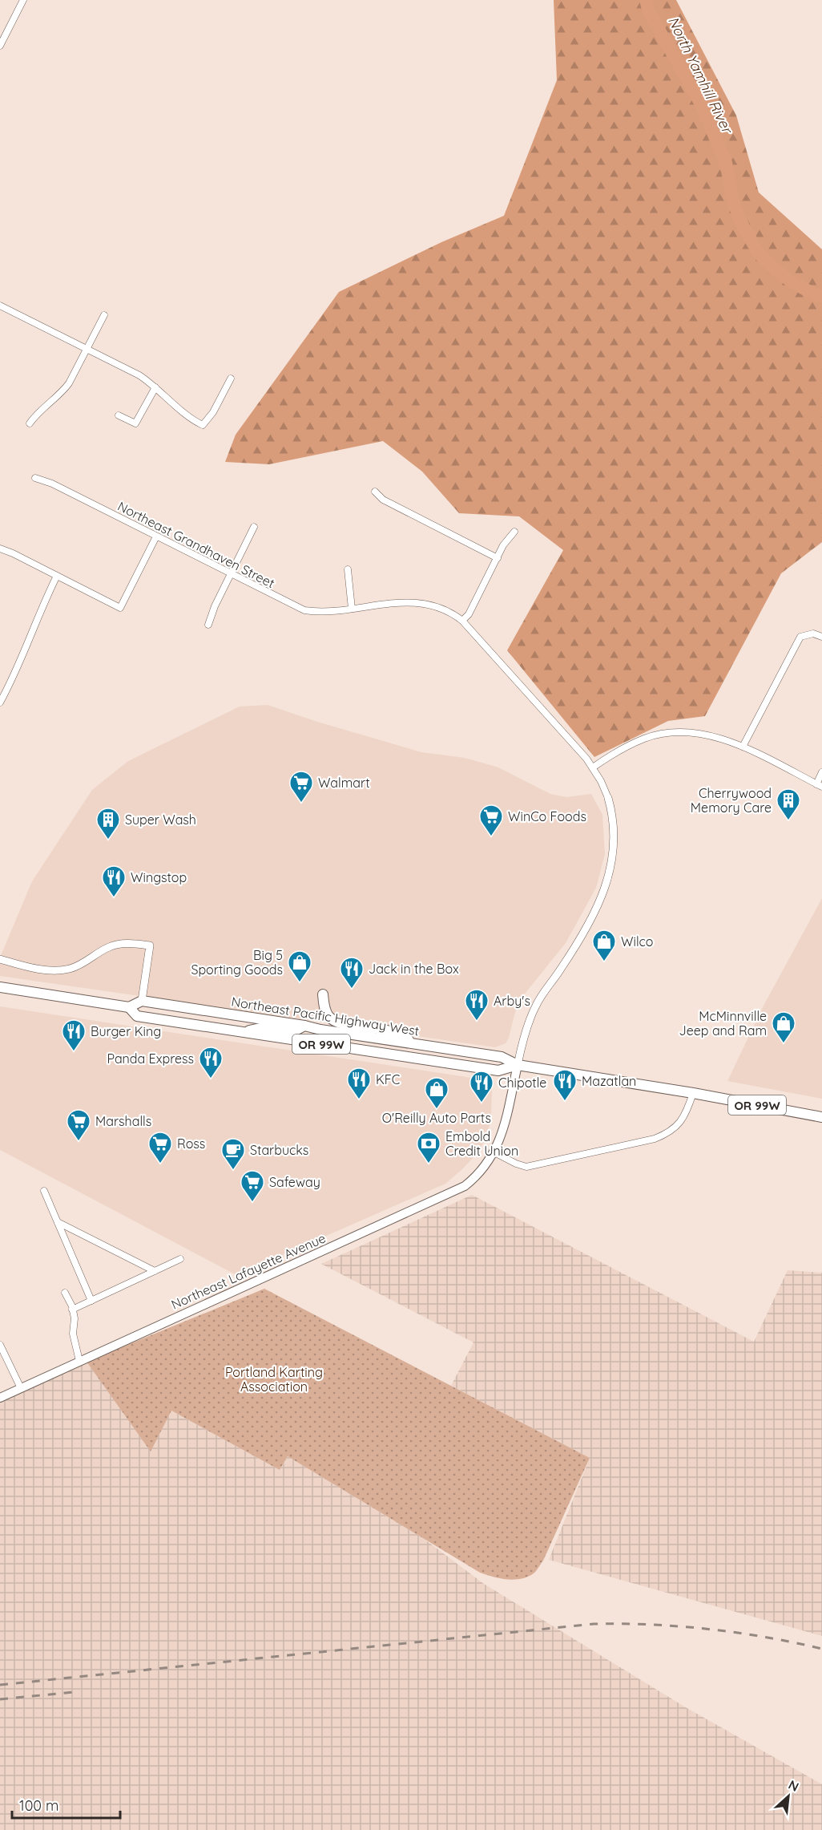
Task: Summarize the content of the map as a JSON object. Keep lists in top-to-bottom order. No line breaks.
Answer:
{"streets":{"highway":["Northeast Pacific Highway West","OR 99W"],"main road":["Northeast Lafayette Avenue"],"street":["Northeast Grandhaven Street"]},"crossings":[["Northeast Pacific Highway West","Northeast Lafayette Avenue"]],"water":["North Yamhill River"],"parks":["Portland Karting Association"],"places":{"supermarket":["Walmart","WinCo Foods","Marshalls","Ross","Safeway"],"building":["Cherrywood Memory Care","Super Wash"],"restaurant":["Wingstop","Jack in the Box","Arby's","Burger King","Panda Express","KFC","Mazatlan","Chipotle"],"shop":["Wilco","Big 5 Sporting Goods","McMinnville Jeep and Ram","O'Reilly Auto Parts"],"bank":["Embold Credit Union"],"cafe":["Starbucks"]},"scale_bar":"100 m","north":"top right"}
